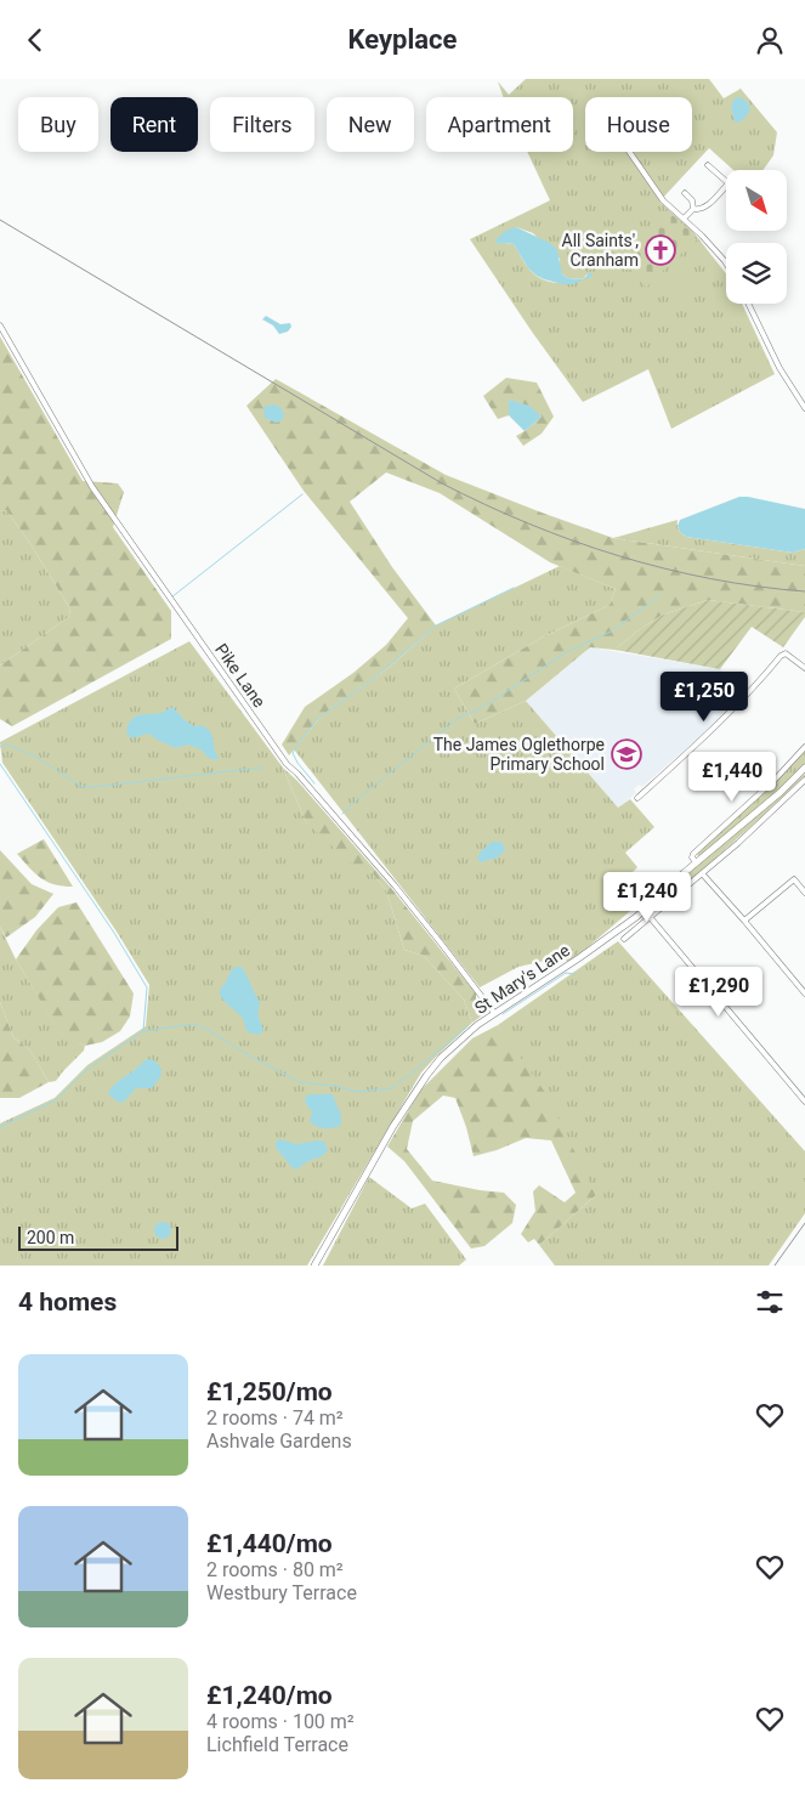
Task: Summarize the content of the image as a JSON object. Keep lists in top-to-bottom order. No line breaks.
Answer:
{"streets":{"main road":["St Mary's Lane"],"street":["Pike Lane"]},"crossings":[["Pike Lane","St Mary's Lane"]],"places":{"church":["All Saints', Cranham"],"school or university":["The James Oglethorpe Primary School"]},"scale_bar":"200 m","north":"bottom right","page":{"header":"Keyplace","chip":["Buy","Rent","Filters","New","Apartment","House"],"price":["£1,250","£1,440","£1,240","£1,290"],"scale":"200 m","heading":"4 homes","list":[{"name":"£1,250/mo","note":"2 rooms · 74 m² · Ashvale Gardens"},{"name":"£1,440/mo","note":"2 rooms · 80 m² · Westbury Terrace"},{"name":"£1,240/mo","note":"4 rooms · 100 m² · Lichfield Terrace"}]}}
